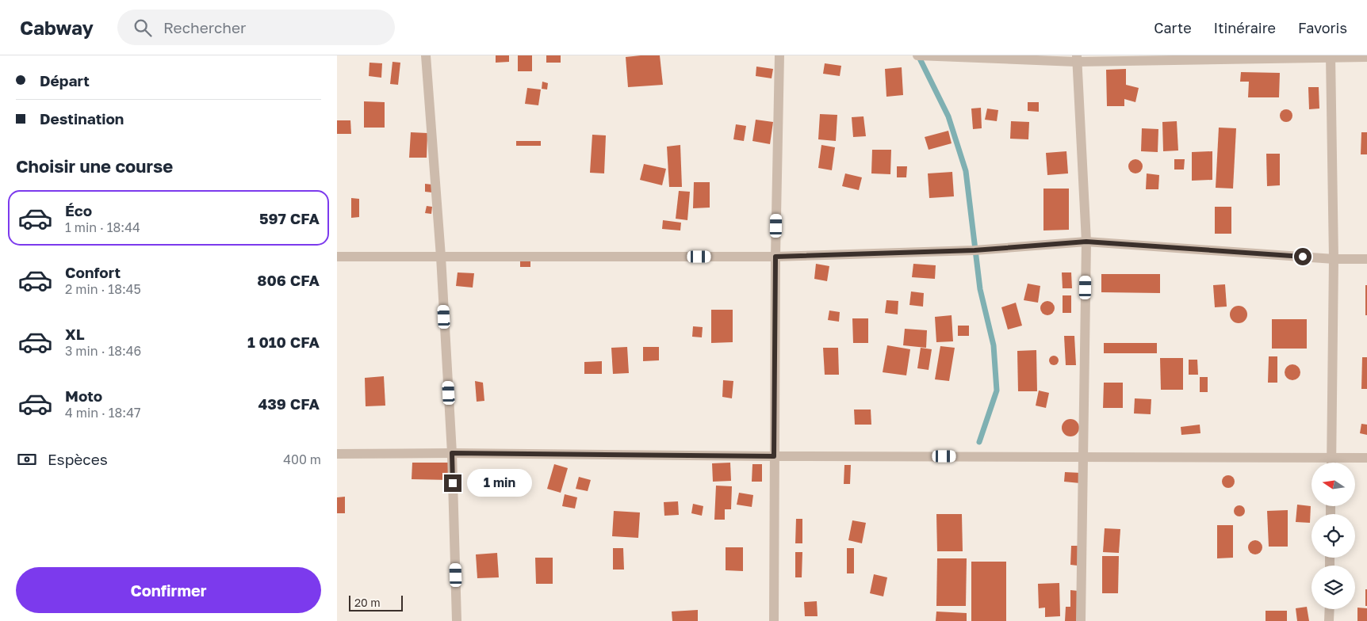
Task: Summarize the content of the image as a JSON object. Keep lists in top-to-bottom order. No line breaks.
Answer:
{"scale_bar":"20 m","north":"left","page":{"header":"Cabway","search":"Rechercher","nav":["Carte","Itinéraire","Favoris"],"banner":["Départ","Destination"],"heading":"Choisir une course","list":[{"name":"Éco","note":"1 min · 18:44","value":"597 CFA"},{"name":"Confort","note":"2 min · 18:45","value":"806 CFA"},{"name":"XL","note":"3 min · 18:46","value":"1 010 CFA"},{"name":"Moto","note":"4 min · 18:47","value":"439 CFA"}],"pay":["Espèces","400 m"],"bubble":"1 min","buttons":"Confirmer","scale":"20 m"}}
